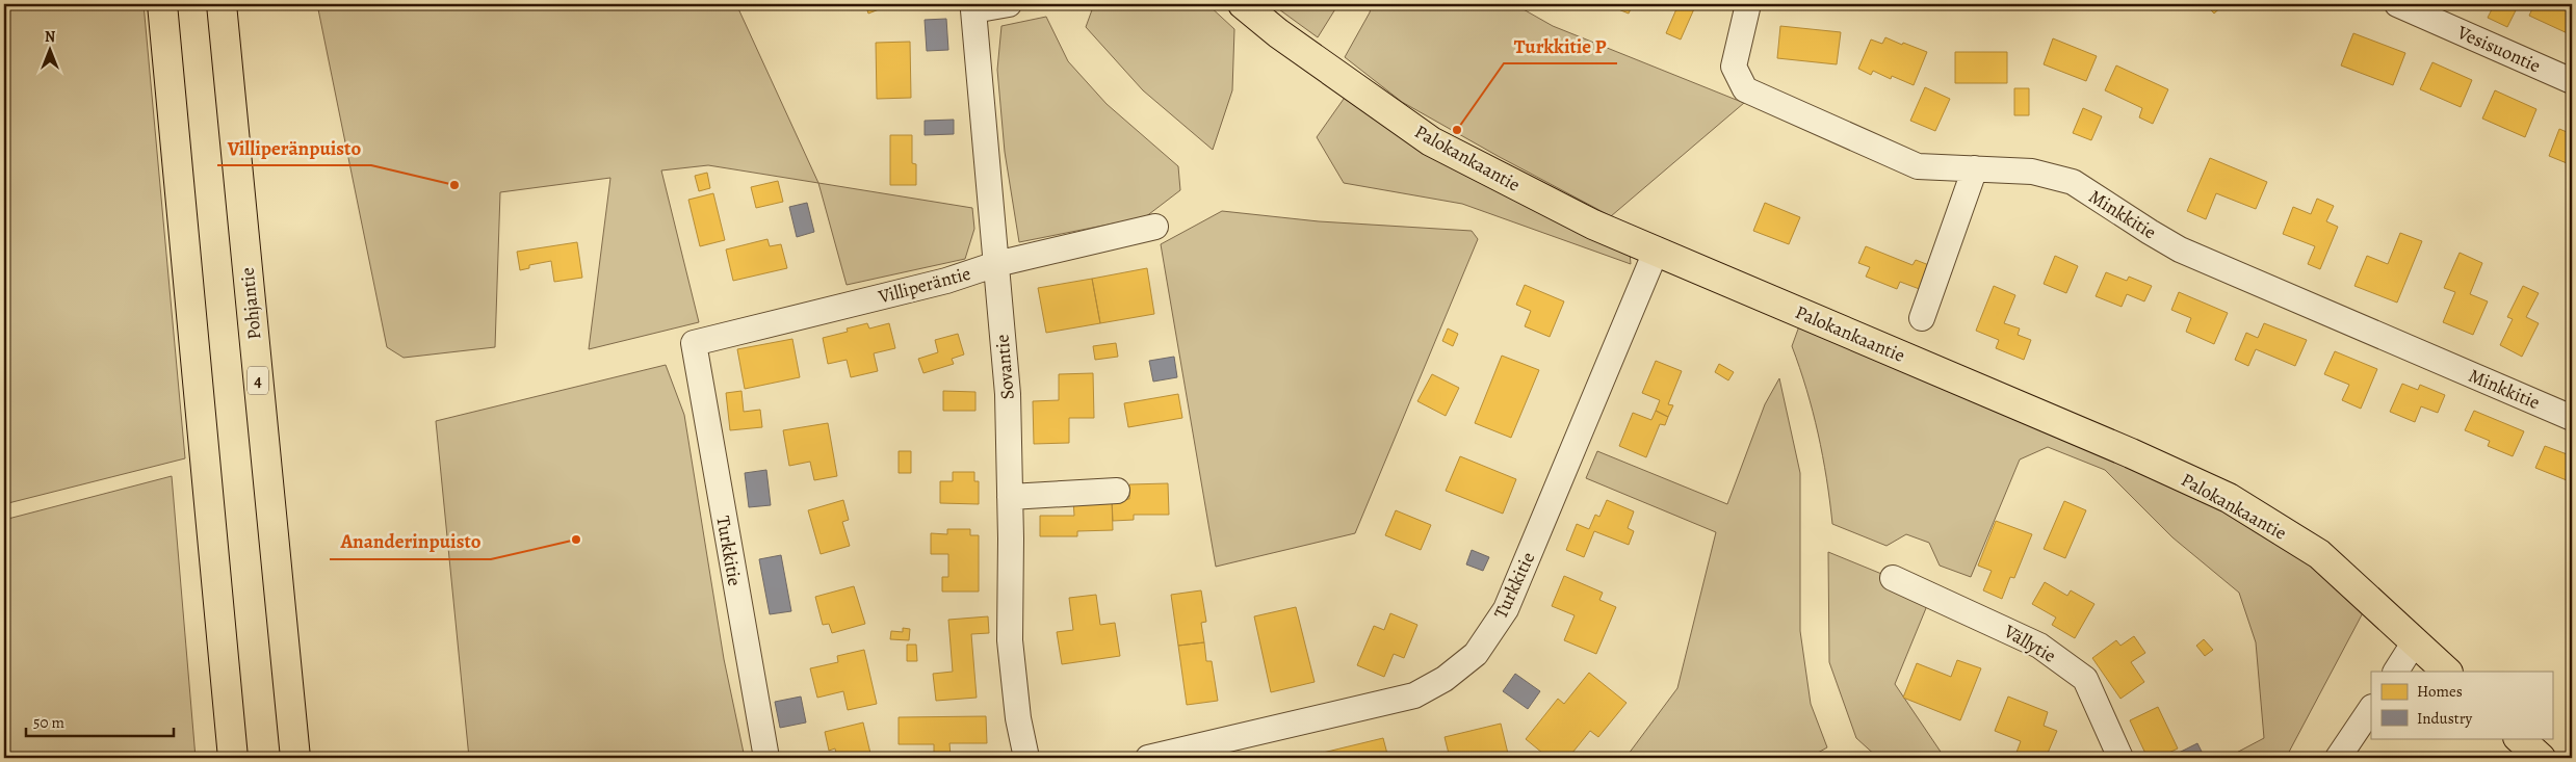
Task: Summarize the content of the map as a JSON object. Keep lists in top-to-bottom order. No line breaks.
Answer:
{"streets":{"main road":["Palokankaantie","Pohjantie","4"],"street":["Vesisuontie","Minkkitie","Villiperäntie","Sovantie","Turkkitie","Vällytie"]},"crossings":[["Palokankaantie","Turkkitie"],["Villiperäntie","Sovantie"],["Villiperäntie","Turkkitie"]],"places":["Turkkitie P","Villiperänpuisto","Ananderinpuisto"],"legend":["Homes","Industry"],"scale_bar":"50 m","north":"top"}
